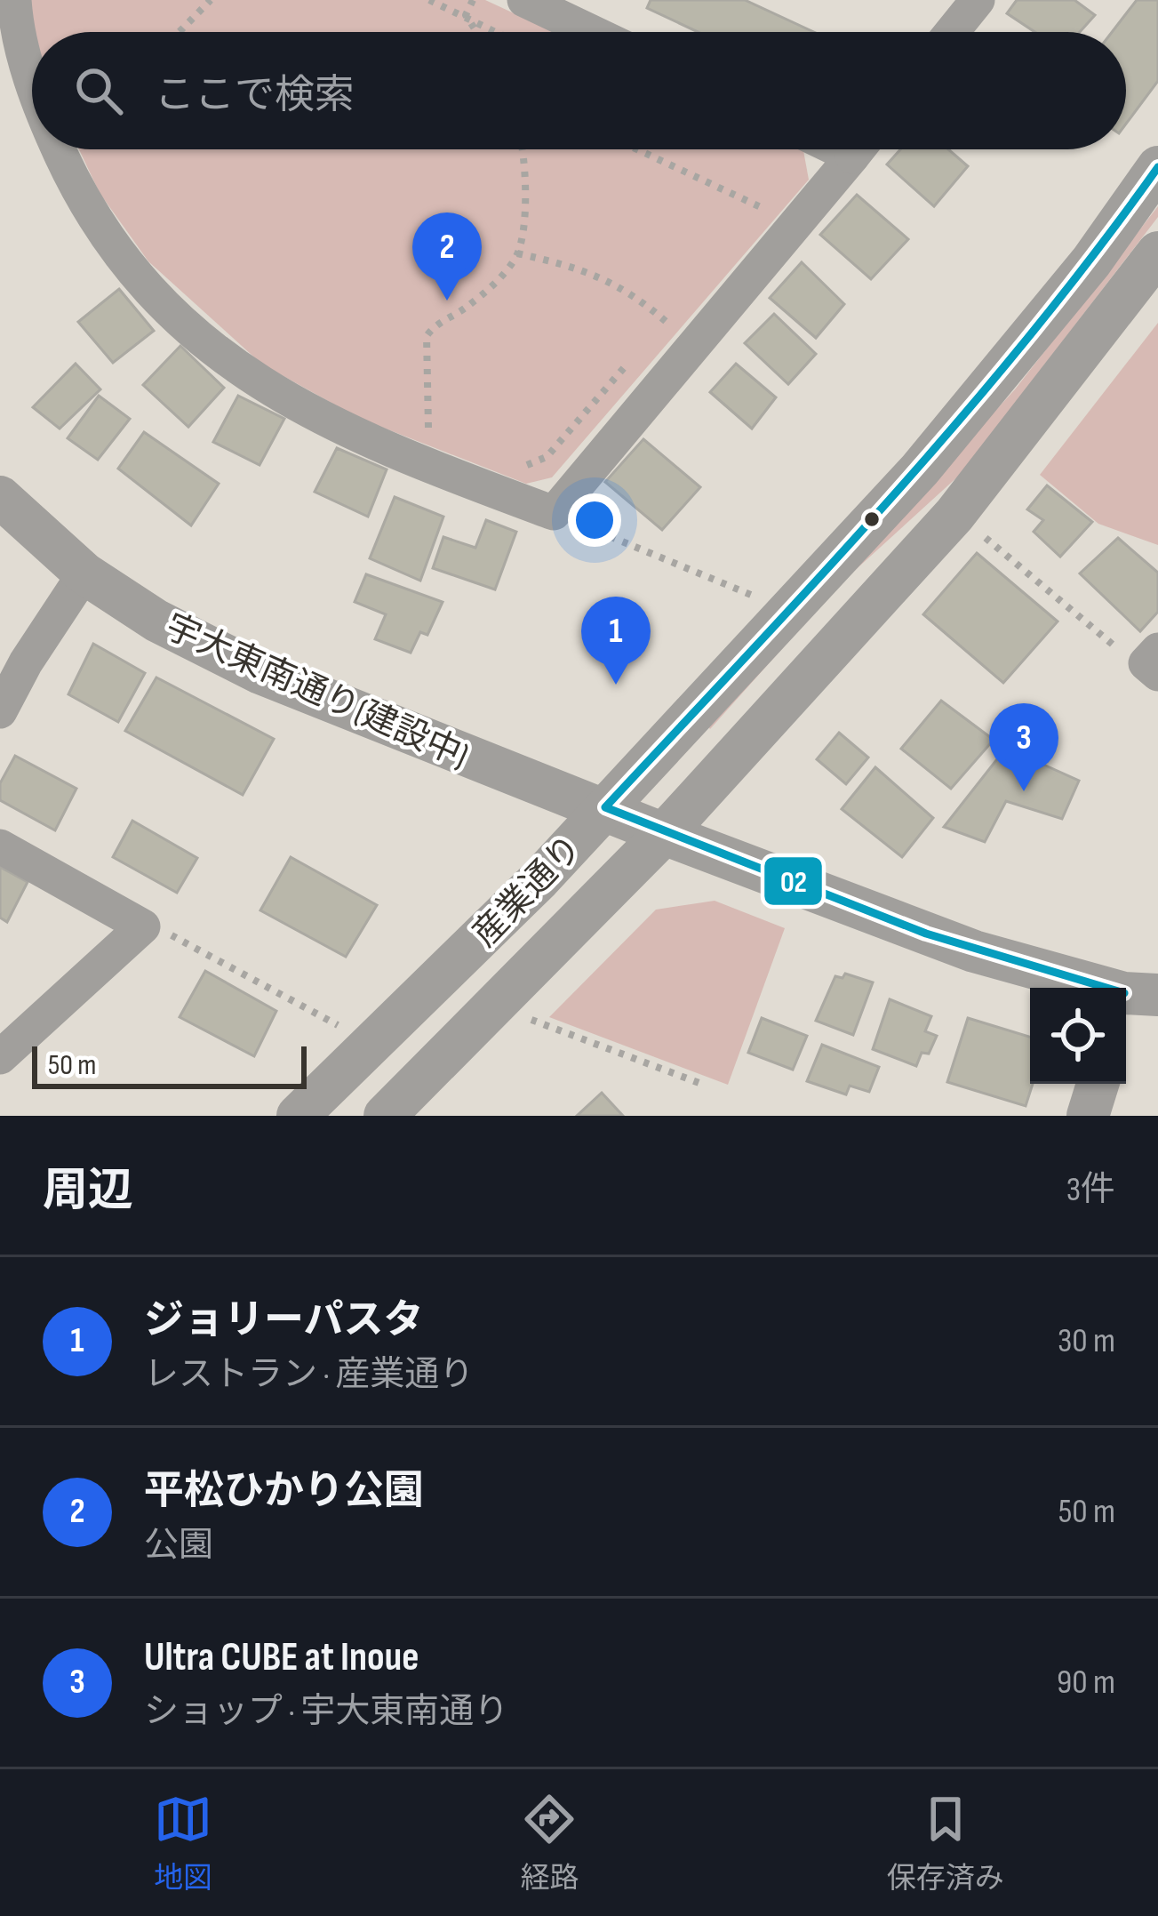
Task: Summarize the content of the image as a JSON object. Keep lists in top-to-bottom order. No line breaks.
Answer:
{"streets":{"street":["宇大東南通り(建設中)","産業通り"]},"crossings":[["宇大東南通り(建設中)","産業通り"]],"lines":["transit line 02"],"scale_bar":"50 m","page":{"search":"ここで検索","pins":["2","1","3"],"scale":"50 m","heading":["周辺","3件"],"list":[{"mark":"1","name":"ジョリーパスタ","note":"レストラン · 産業通り","value":"30 m"},{"mark":"2","name":"平松ひかり公園","note":"公園","value":"50 m"},{"mark":"3","name":"Ultra CUBE at Inoue","note":"ショップ · 宇大東南通り","value":"90 m"}],"nav":["地図","経路","保存済み"]}}
